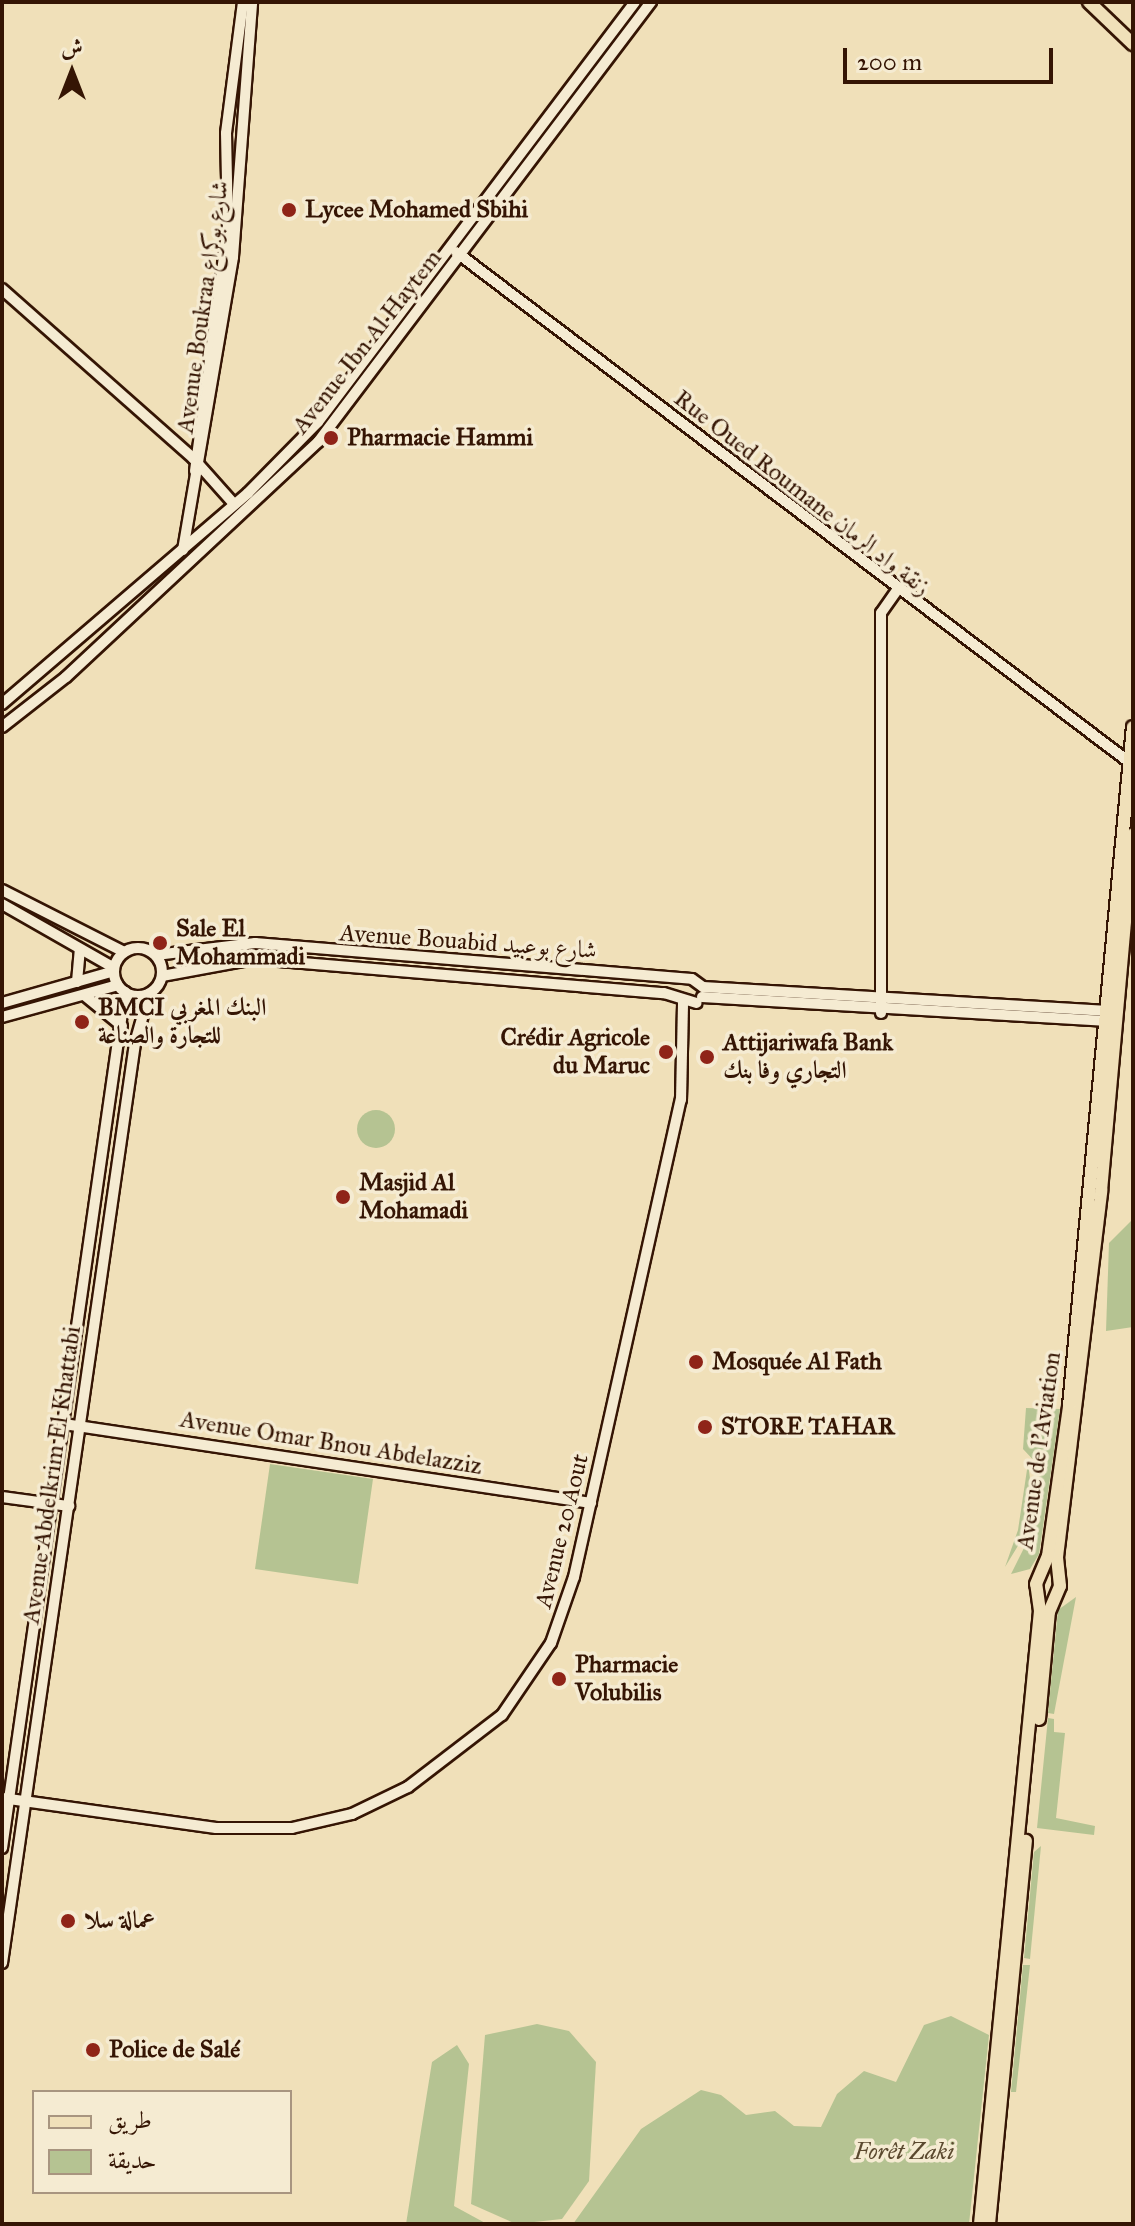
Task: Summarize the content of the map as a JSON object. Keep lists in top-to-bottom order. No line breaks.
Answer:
{"streets":{"main road":["Avenue de l'Aviation"],"street":["Avenue Boukraa شارع بوكراع","Avenue Ibn Al Haytem","Rue Oued Roumane زنقة واد الرمان","Avenue Bouabid شارع بوعبيد","Avenue Omar Bnou Abdelazziz","Avenue Abdelkrim El Khattabi","Avenue 20 Aout"]},"crossings":[["Avenue Boukraa شارع بوكراع","Avenue Ibn Al Haytem"],["Avenue Ibn Al Haytem","Rue Oued Roumane زنقة واد الرمان"],["Rue Oued Roumane زنقة واد الرمان","Avenue de l'Aviation"],["Avenue Bouabid شارع بوعبيد","Avenue Abdelkrim El Khattabi"],["Avenue Bouabid شارع بوعبيد","Avenue 20 Aout"],["Avenue Omar Bnou Abdelazziz","Avenue Abdelkrim El Khattabi"],["Avenue Omar Bnou Abdelazziz","Avenue 20 Aout"],["Avenue Abdelkrim El Khattabi","Avenue 20 Aout"]],"parks":["Forêt Zaki"],"places":["Lycee Mohamed Sbihi","Pharmacie Hammi","Sale El Mohammadi","BMCI البنك المغربي للتجارة والصناعة","Crédir Agricole du Maruc","Attijariwafa Bank التجاري وفا بنك","Masjid Al Mohamadi","Mosquée Al Fath","STORE TAHAR","Pharmacie Volubilis","عمالة سلا","Police de Salé"],"legend":["طريق","حديقة"],"scale_bar":"200 m","north":"top"}
